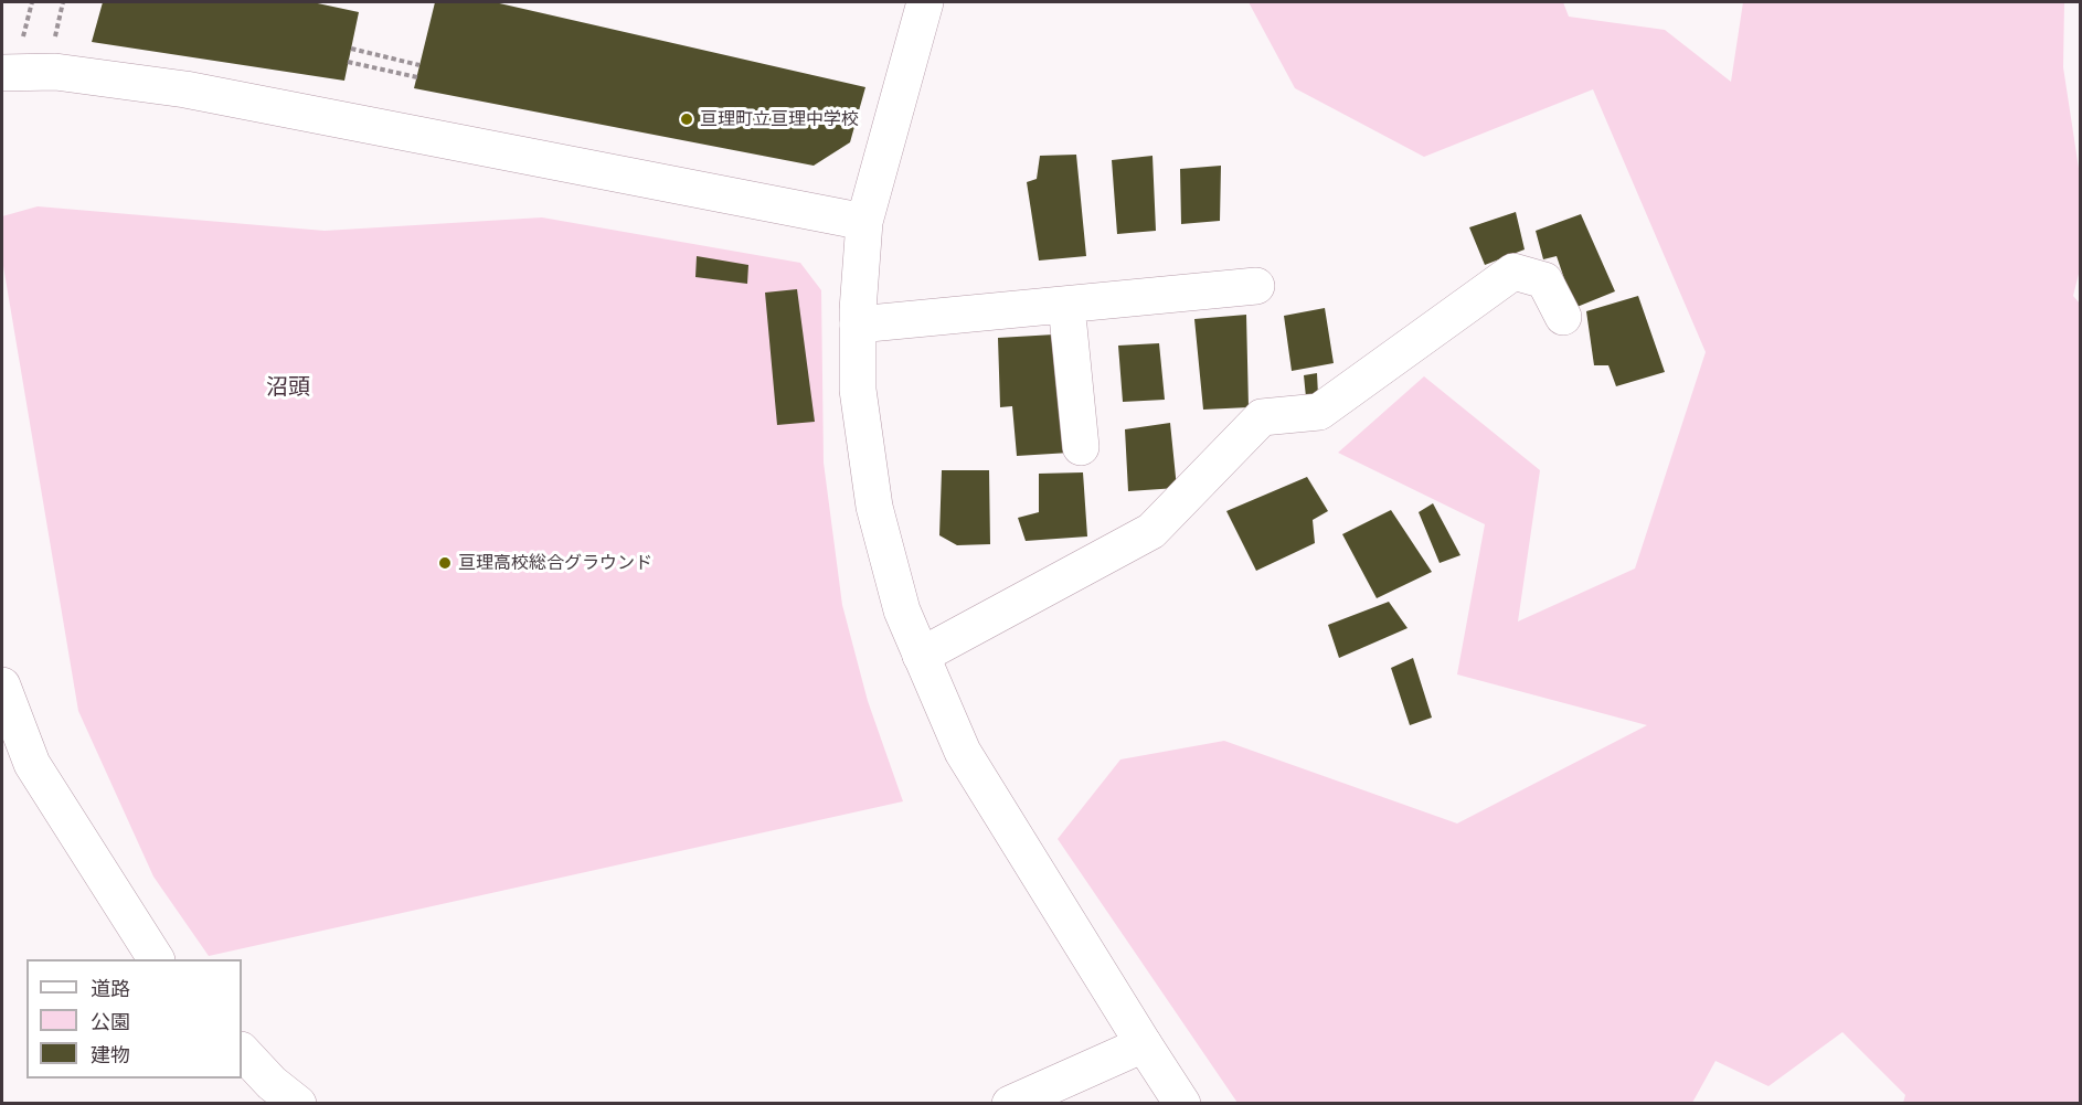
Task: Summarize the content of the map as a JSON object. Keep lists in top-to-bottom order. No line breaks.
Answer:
{"districts":["沼頭"],"places":["亘理町立亘理中学校","亘理高校総合グラウンド"],"legend":["道路","公園","建物"]}
